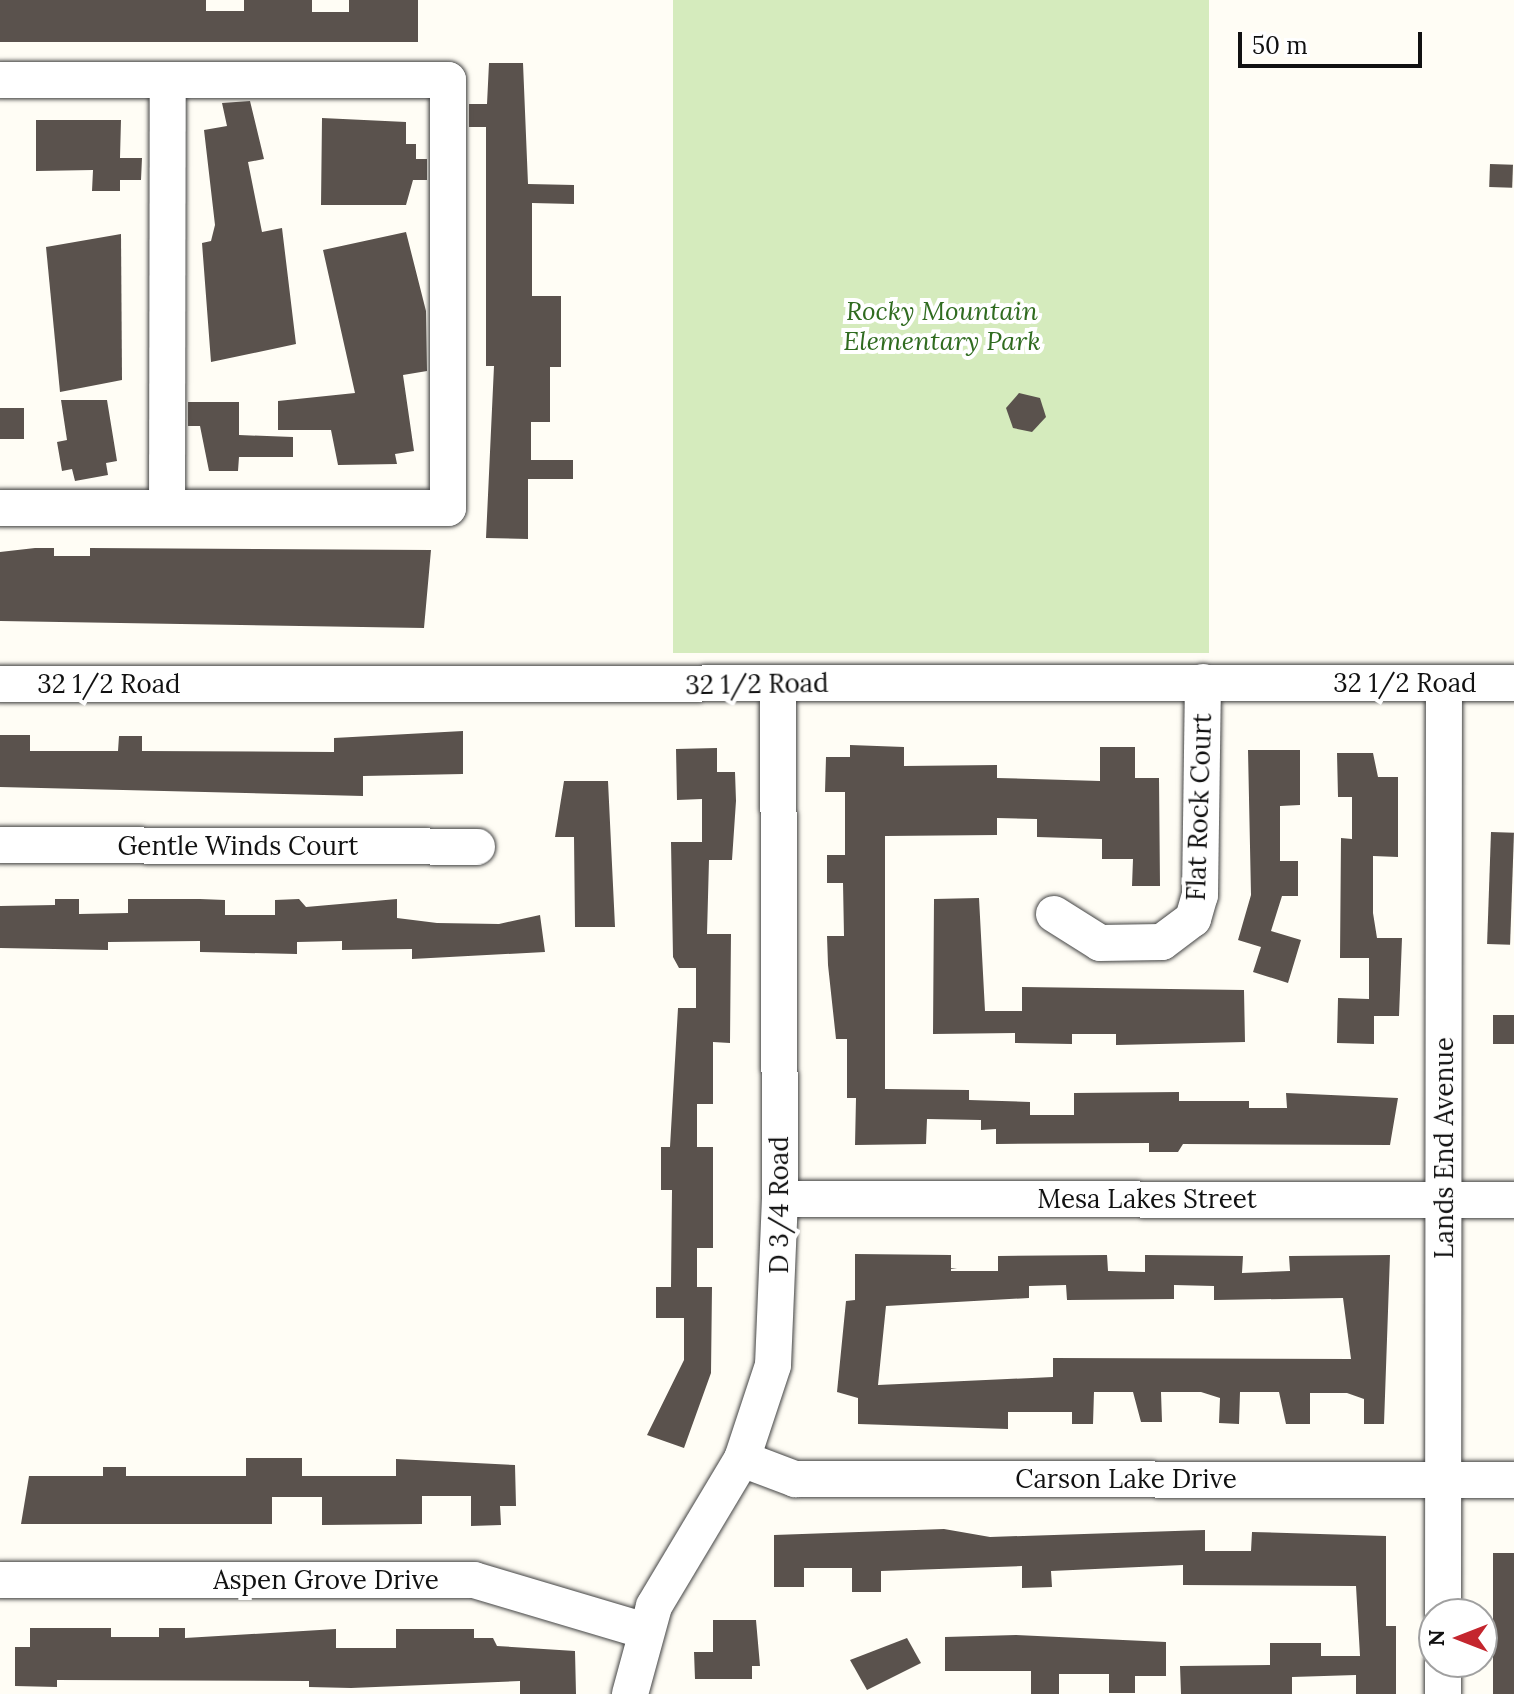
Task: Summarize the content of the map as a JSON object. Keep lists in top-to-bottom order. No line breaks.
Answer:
{"streets":{"street":["32 1/2 Road","Flat Rock Court","Gentle Winds Court","Lands End Avenue","Mesa Lakes Street","D 3/4 Road","Carson Lake Drive","Aspen Grove Drive"]},"crossings":[["32 1/2 Road","Flat Rock Court"],["32 1/2 Road","Lands End Avenue"],["32 1/2 Road","D 3/4 Road"],["Lands End Avenue","Mesa Lakes Street"],["Lands End Avenue","Carson Lake Drive"],["Mesa Lakes Street","D 3/4 Road"],["D 3/4 Road","Carson Lake Drive"],["D 3/4 Road","Aspen Grove Drive"]],"parks":["Rocky Mountain Elementary Park"],"scale_bar":"50 m","north":"left"}
